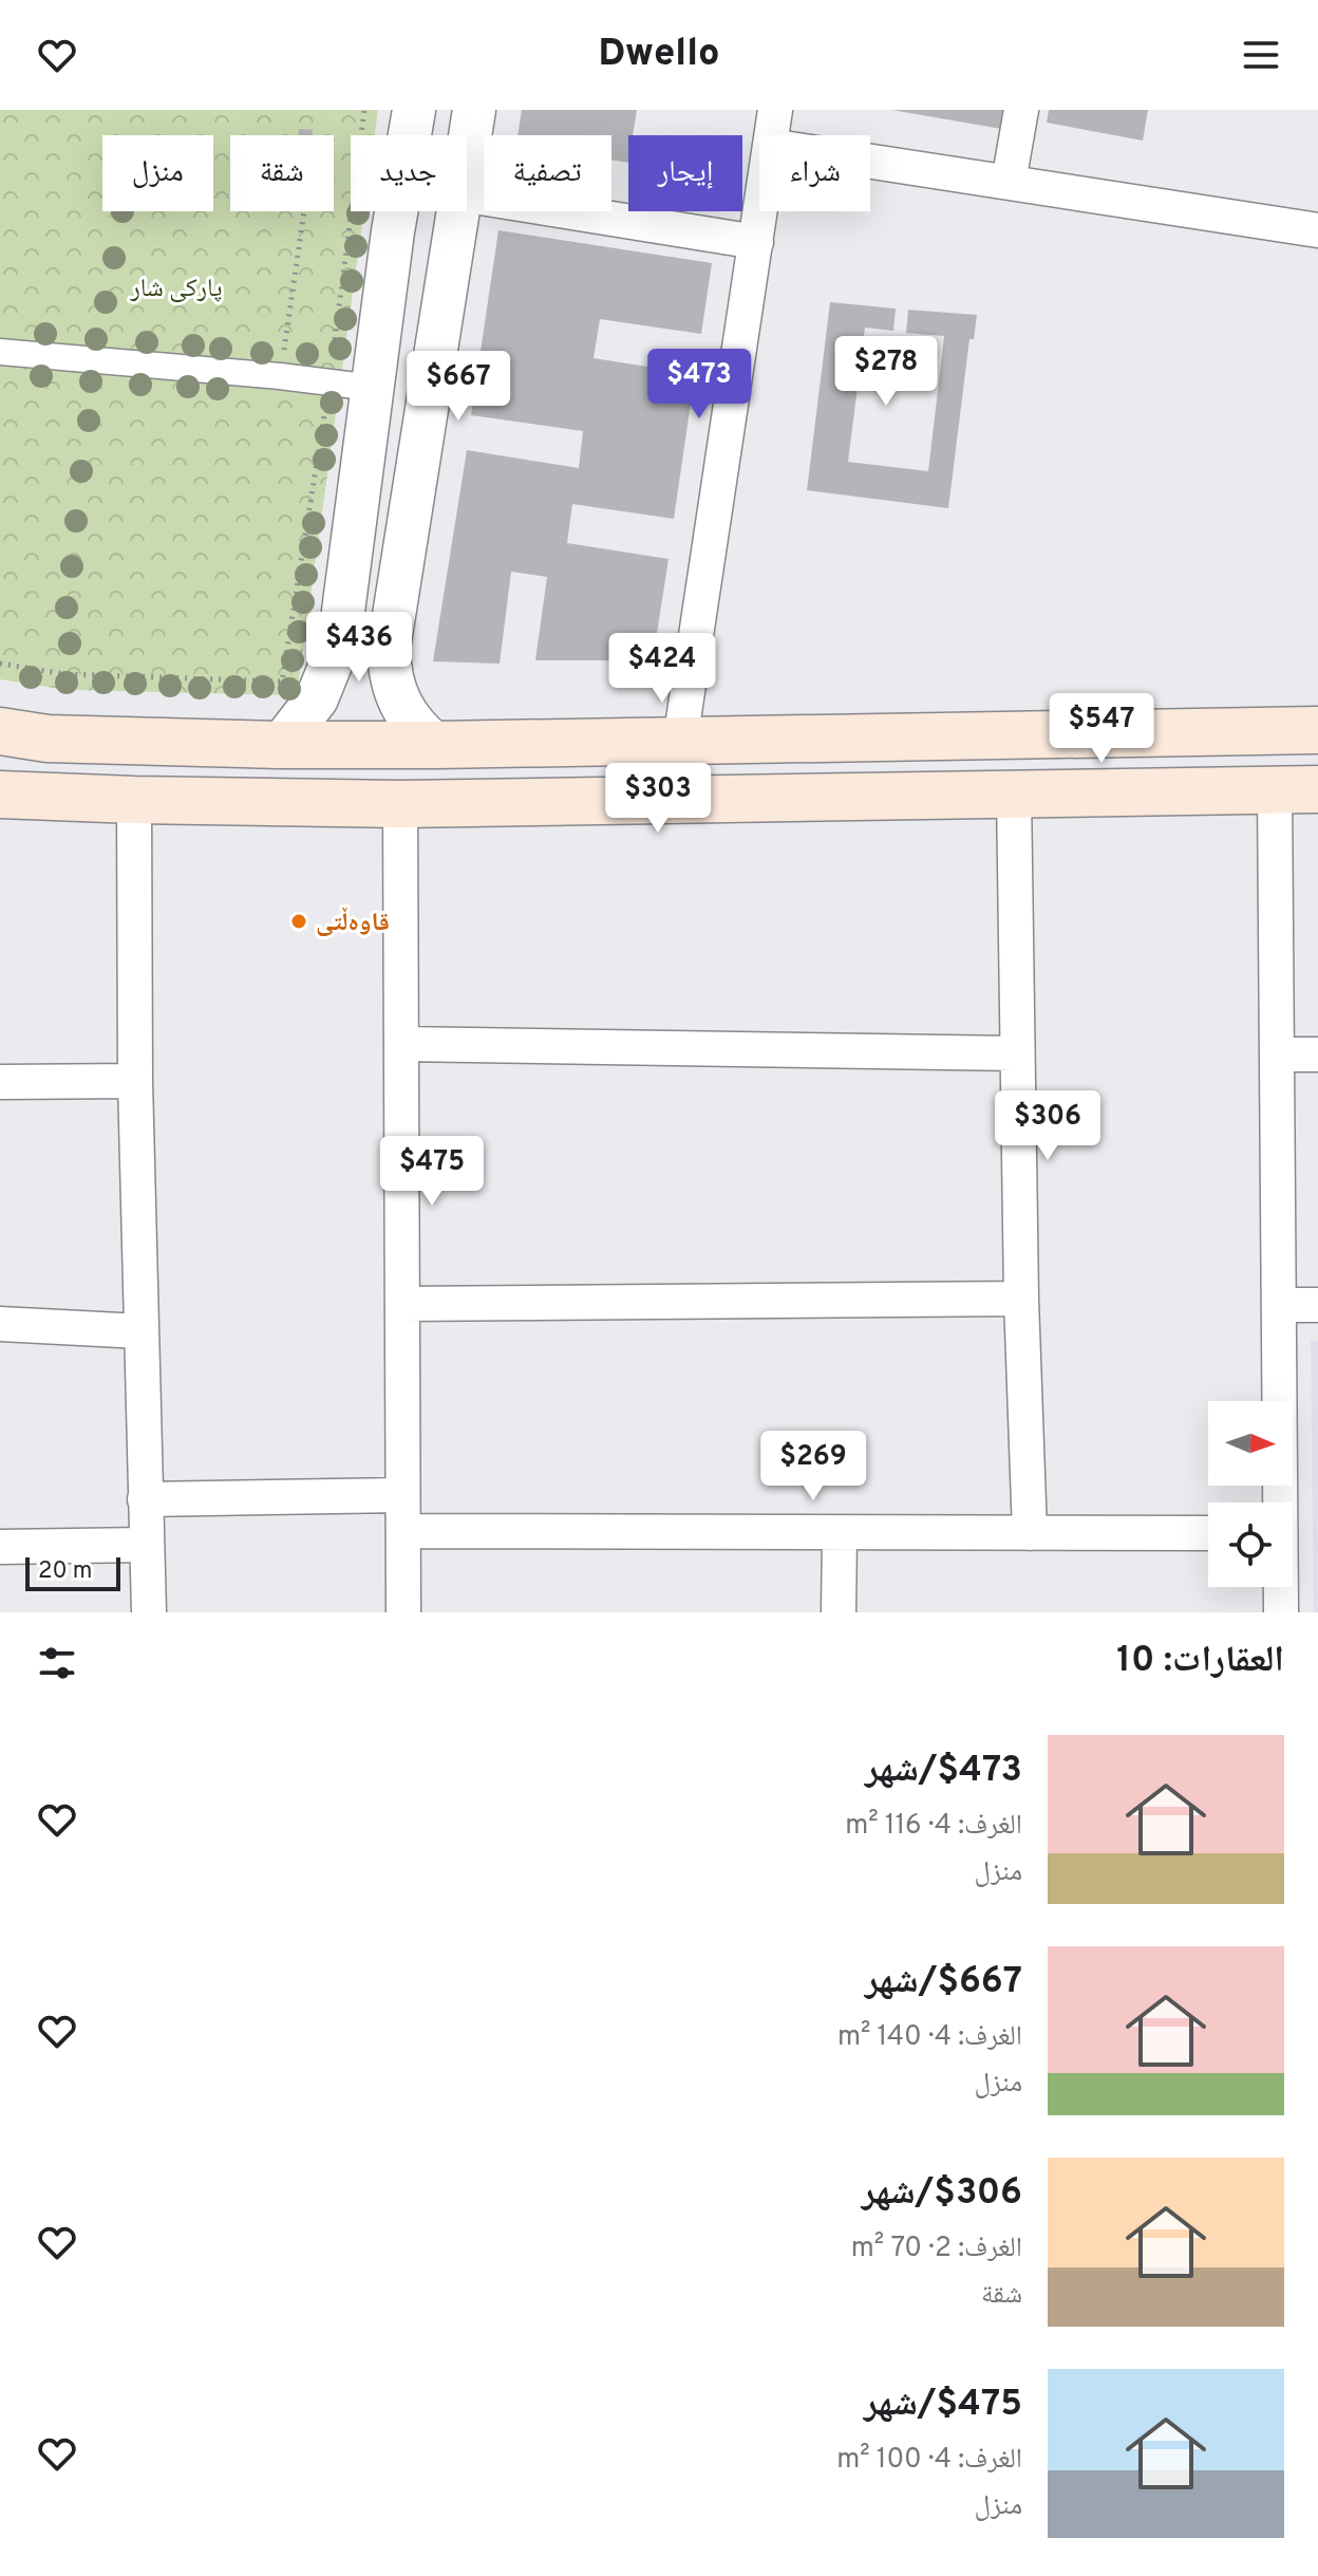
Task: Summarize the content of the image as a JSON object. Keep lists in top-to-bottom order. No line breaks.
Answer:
{"parks":["پارکی شار"],"places":["قاوەڵتی"],"scale_bar":"20 m","north":"right","page":{"header":"Dwello","chip":["شراء","إيجار","تصفية","جديد","شقة","منزل"],"price":["$278","$473","$667","$436","$424","$547","$303","$306","$475","$269"],"scale":"20 m","heading":"العقارات: 10","list":[{"name":"$473/شهر","note":"الغرف: 4 · 116 m² · منزل"},{"name":"$667/شهر","note":"الغرف: 4 · 140 m² · منزل"},{"name":"$306/شهر","note":"الغرف: 2 · 70 m² · شقة"},{"name":"$475/شهر","note":"الغرف: 4 · 100 m² · منزل"}]}}
